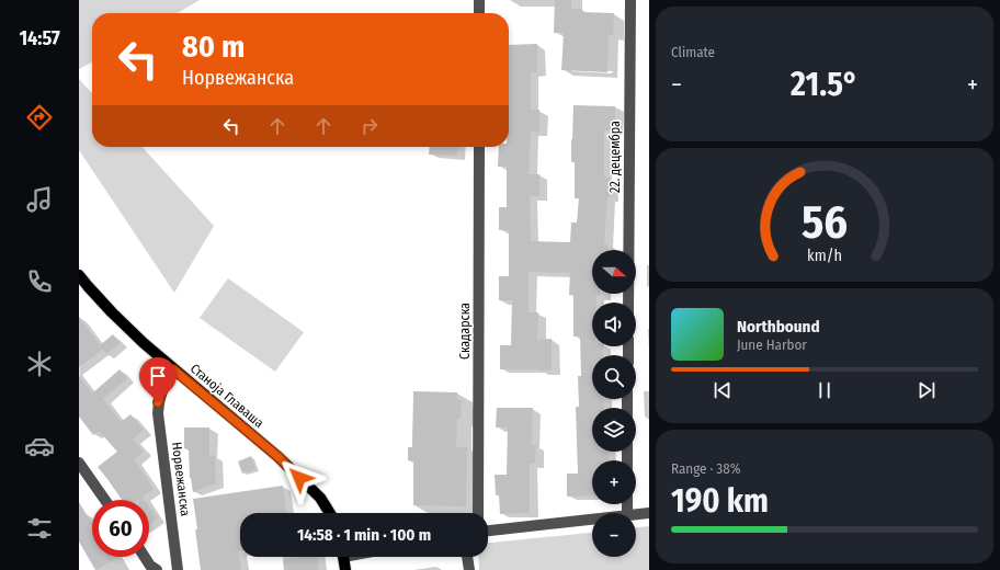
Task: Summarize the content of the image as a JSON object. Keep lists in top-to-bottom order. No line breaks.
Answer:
{"streets":{"main road":["Станоја Главаша"],"street":["22. децембра","Скадарска","Норвежанска"]},"crossings":[["Станоја Главаша","Норвежанска"]],"north":"right","page":{"tabs":"14:57","tile":["Climate",["Range · 38%","190 km"]],"turn":["80 m","Норвежанска"],"heat":["−","21.5°","+"],"map_buttons":["+","−"],"song":["Northbound","June Harbor"],"limit":"60","trip":"14:58 · 1 min · 100 m","gauge":["56","km/h"]}}
